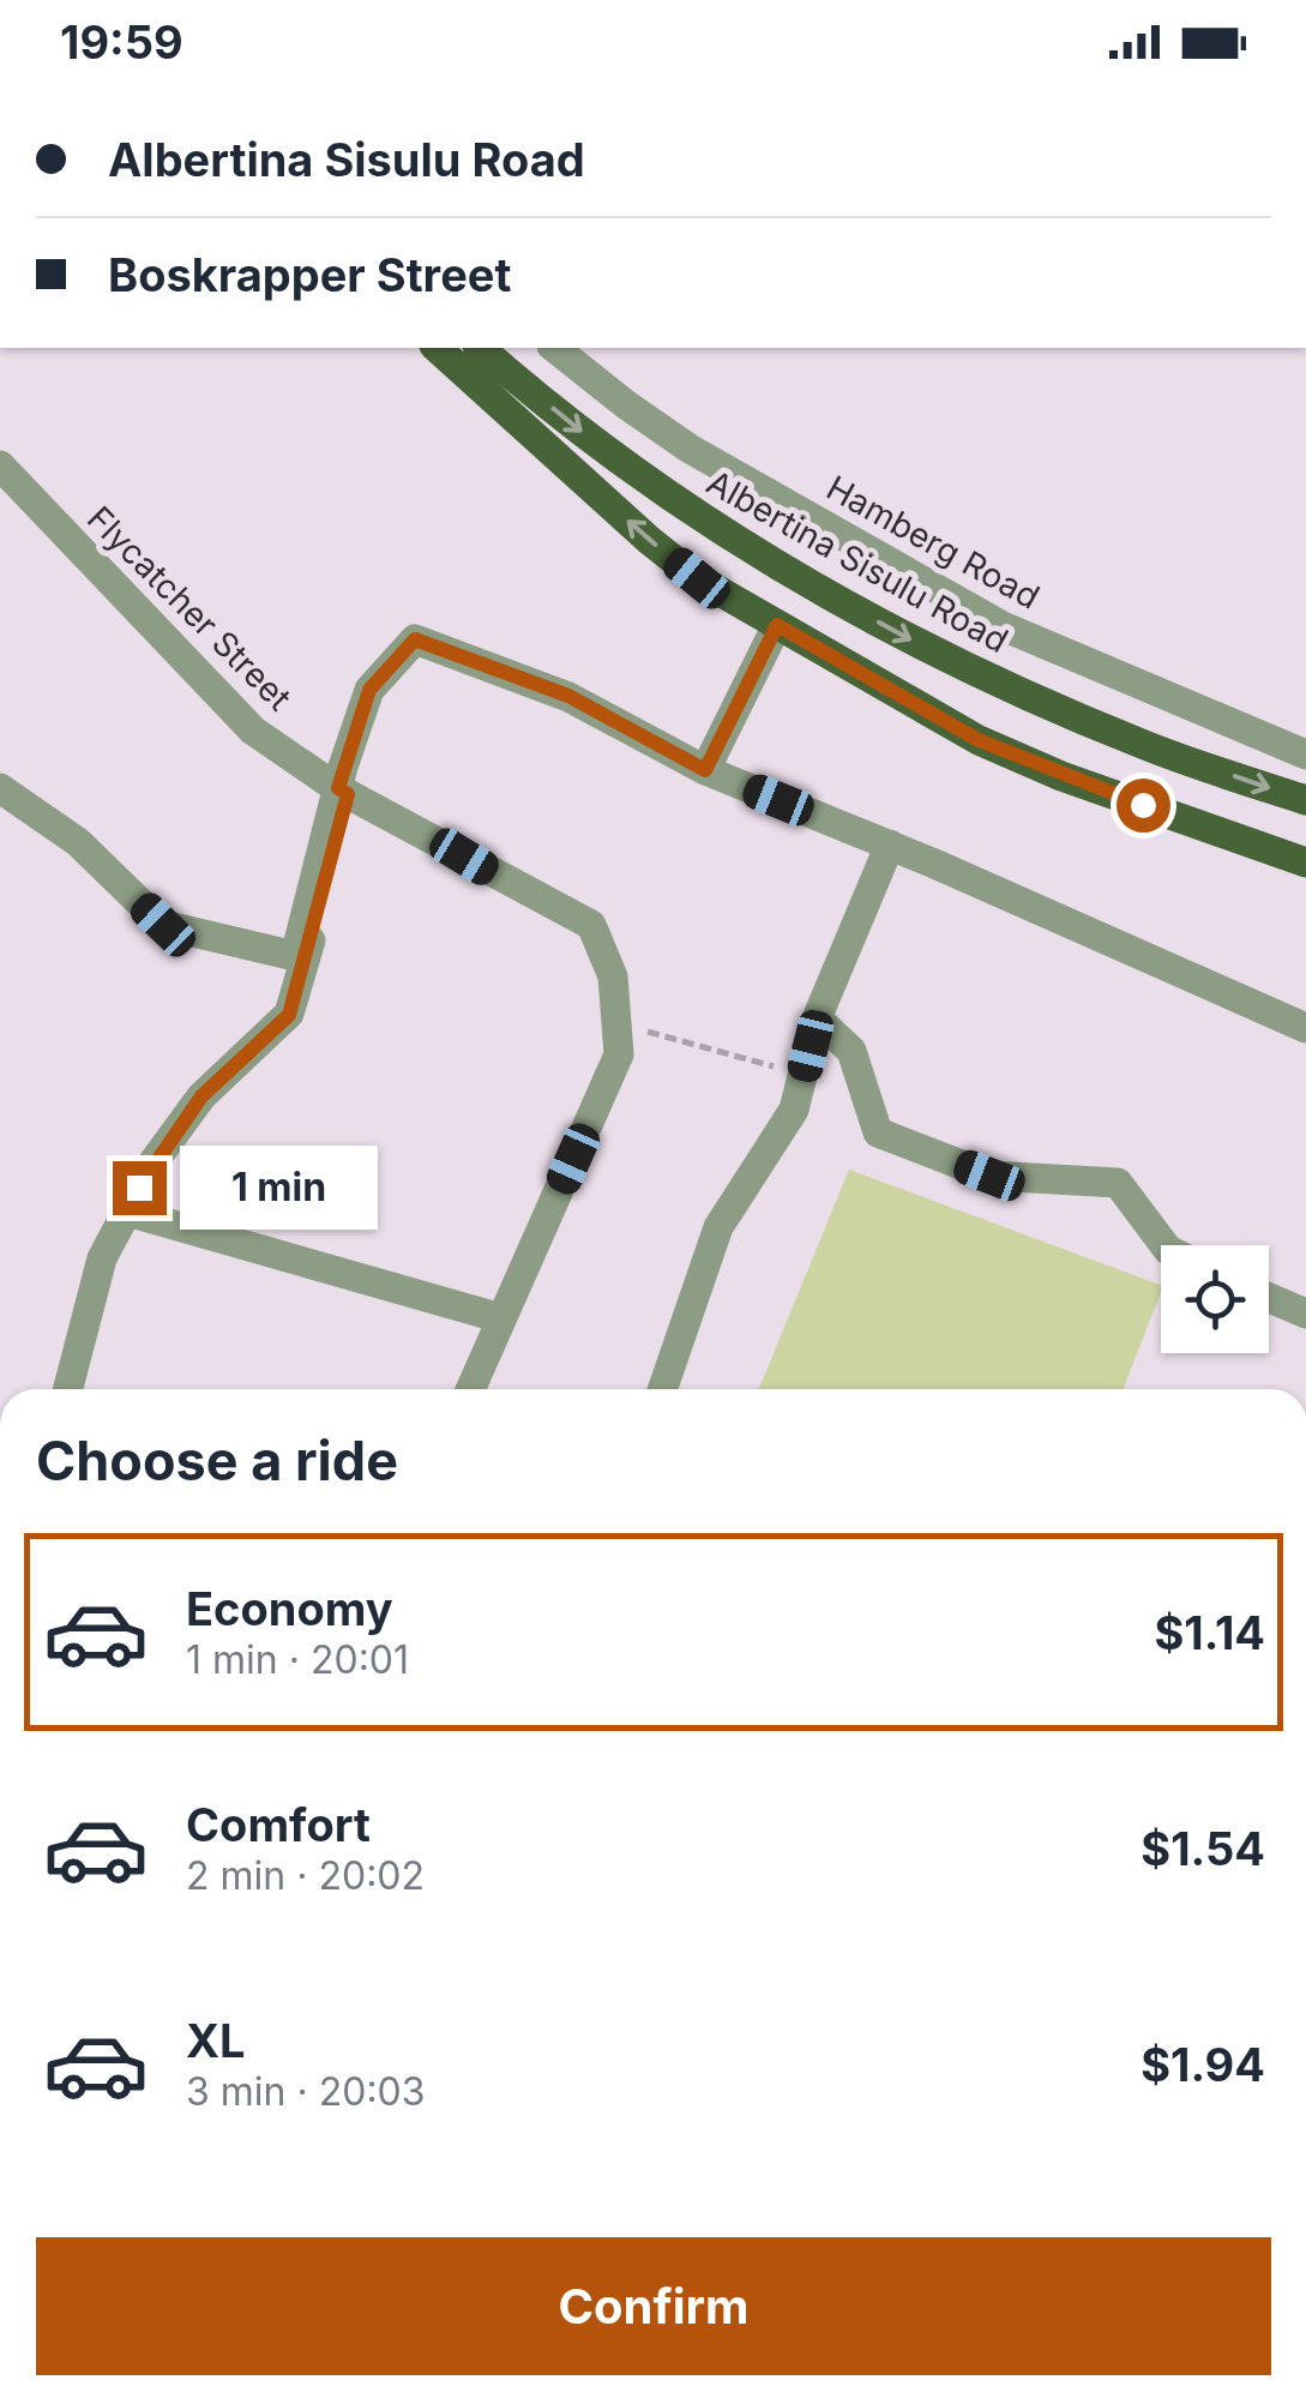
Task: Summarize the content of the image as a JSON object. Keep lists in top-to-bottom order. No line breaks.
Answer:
{"streets":{"main road":["Albertina Sisulu Road"],"street":["Hamberg Road","Flycatcher Street"]},"page":{"status":"19:59","banner":["Albertina Sisulu Road","Boskrapper Street"],"bubble":"1 min","heading":"Choose a ride","list":[{"name":"Economy","note":"1 min · 20:01","value":"$1.14"},{"name":"Comfort","note":"2 min · 20:02","value":"$1.54"},{"name":"XL","note":"3 min · 20:03","value":"$1.94"}],"buttons":"Confirm"}}
